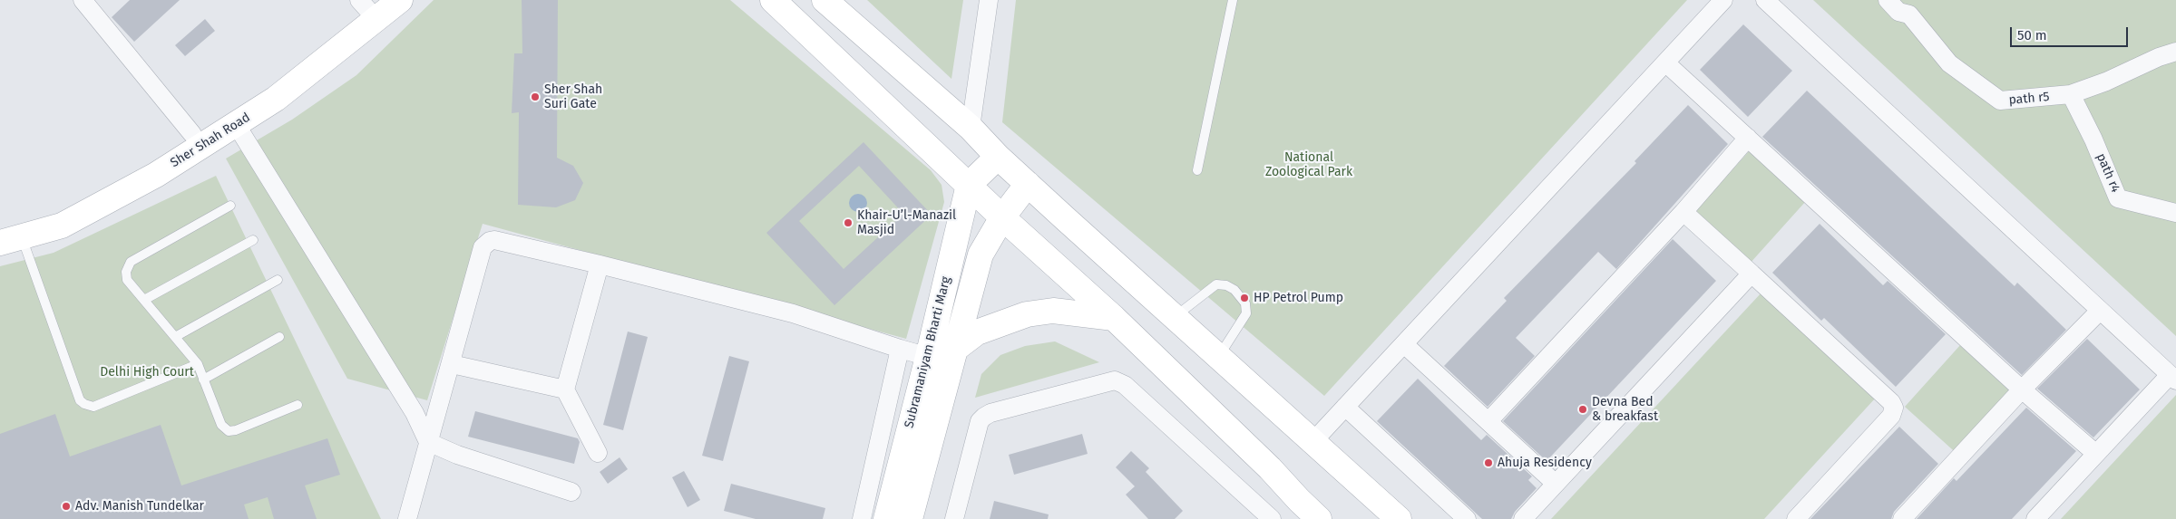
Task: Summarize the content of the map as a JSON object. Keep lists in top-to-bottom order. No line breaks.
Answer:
{"streets":{"main road":["Sher Shah Road","Subramaniyam Bharti Marg"],"street":["path r5","path r4"]},"crossings":[["path r5","path r4"]],"parks":["National Zoological Park","Delhi High Court"],"places":["Sher Shah Suri Gate","Khair-U’l-Manazil Masjid","HP Petrol Pump","Devna Bed & breakfast","Ahuja Residency","Adv. Manish Tundelkar"],"scale_bar":"50 m"}
